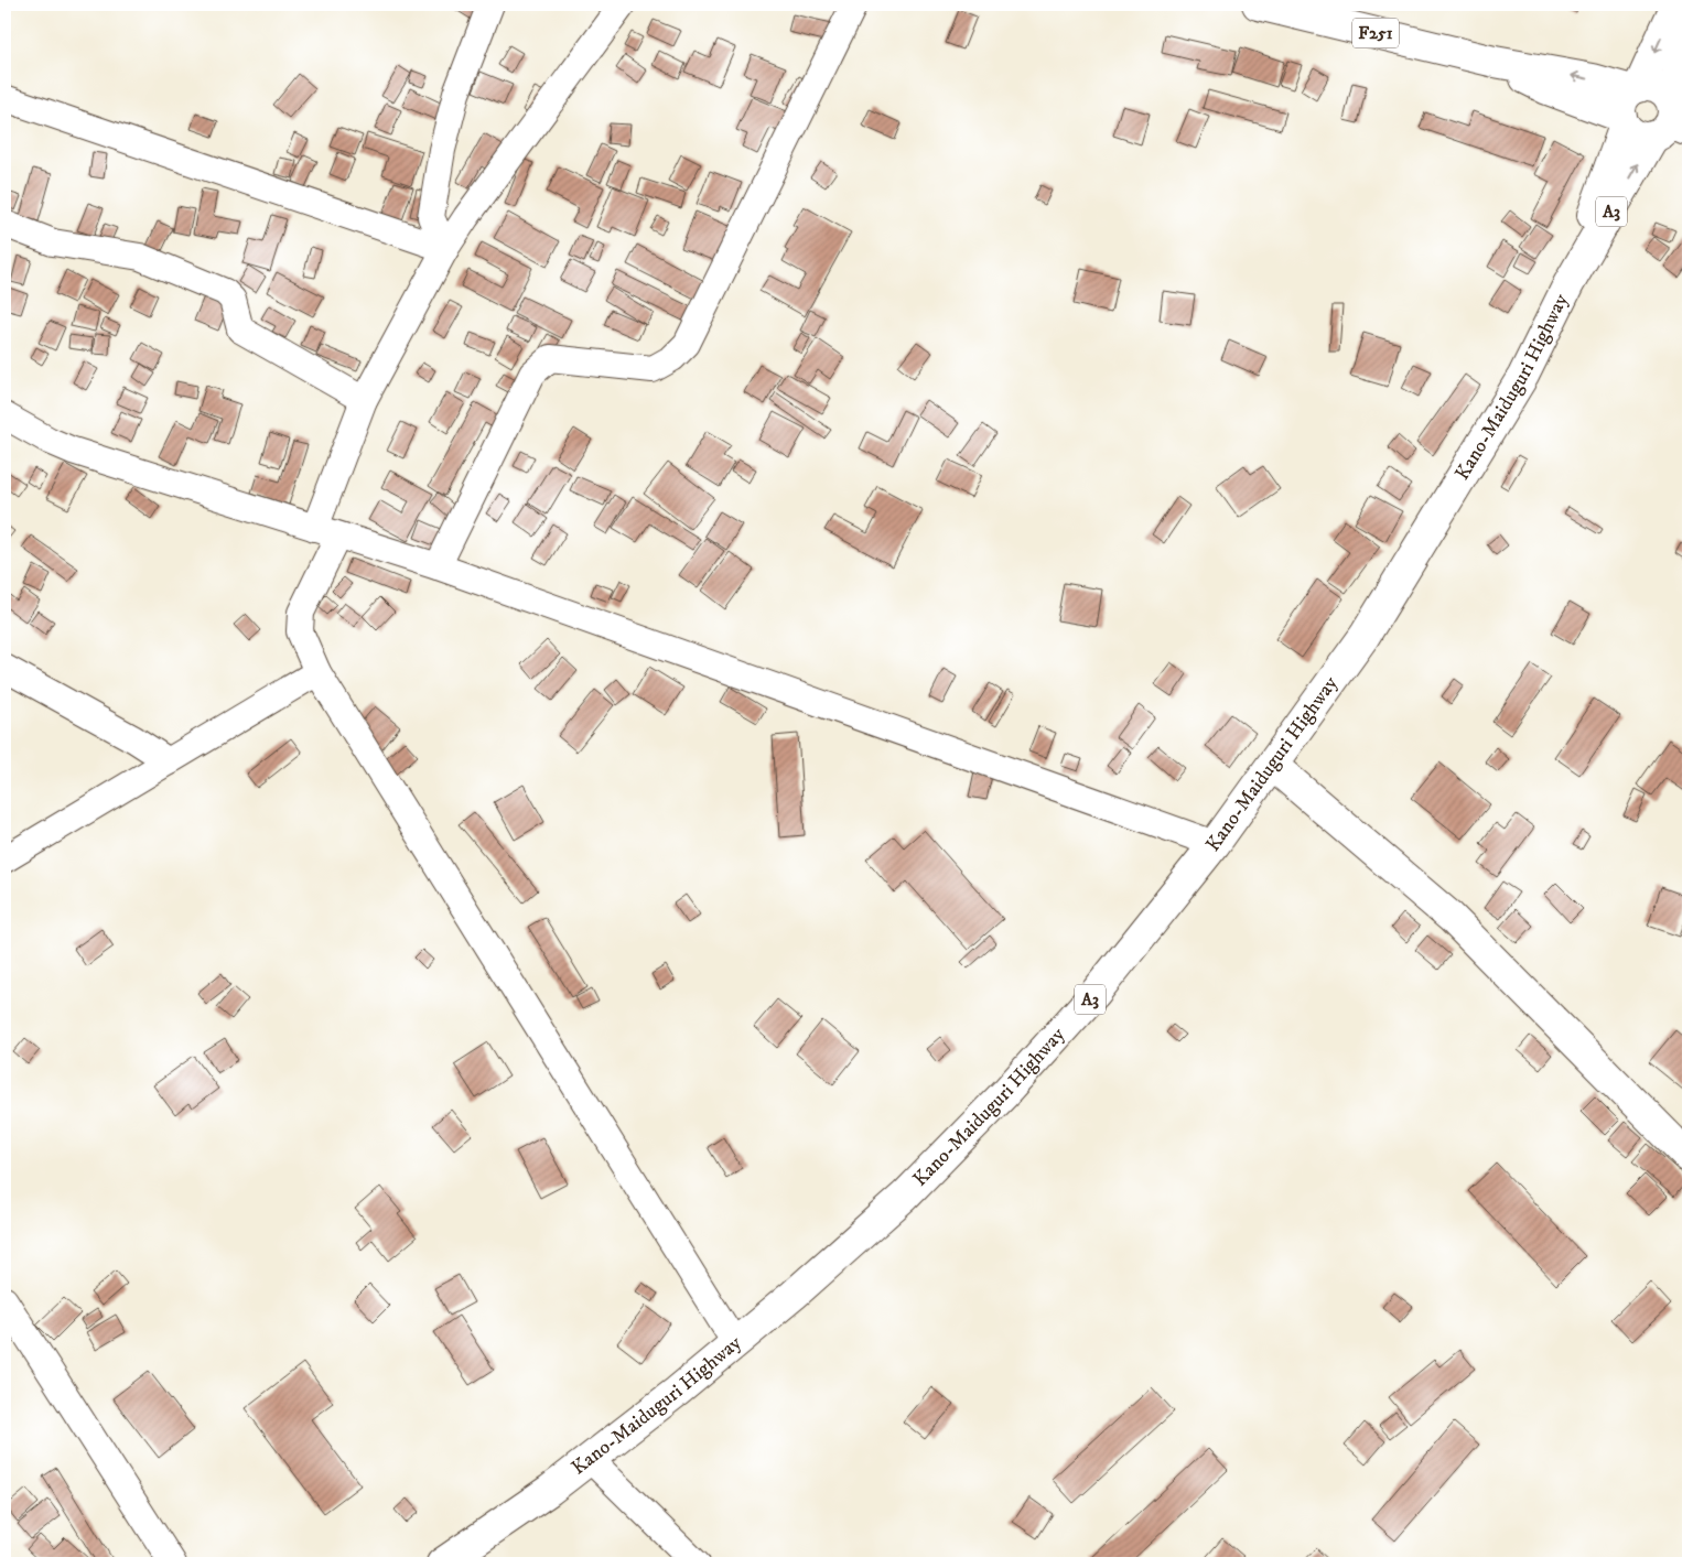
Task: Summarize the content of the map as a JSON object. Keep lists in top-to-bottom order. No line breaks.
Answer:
{"streets":{"main road":["F251","A3","Kano-Maiduguri Highway"]},"crossings":[["F251","Kano-Maiduguri Highway"]]}
